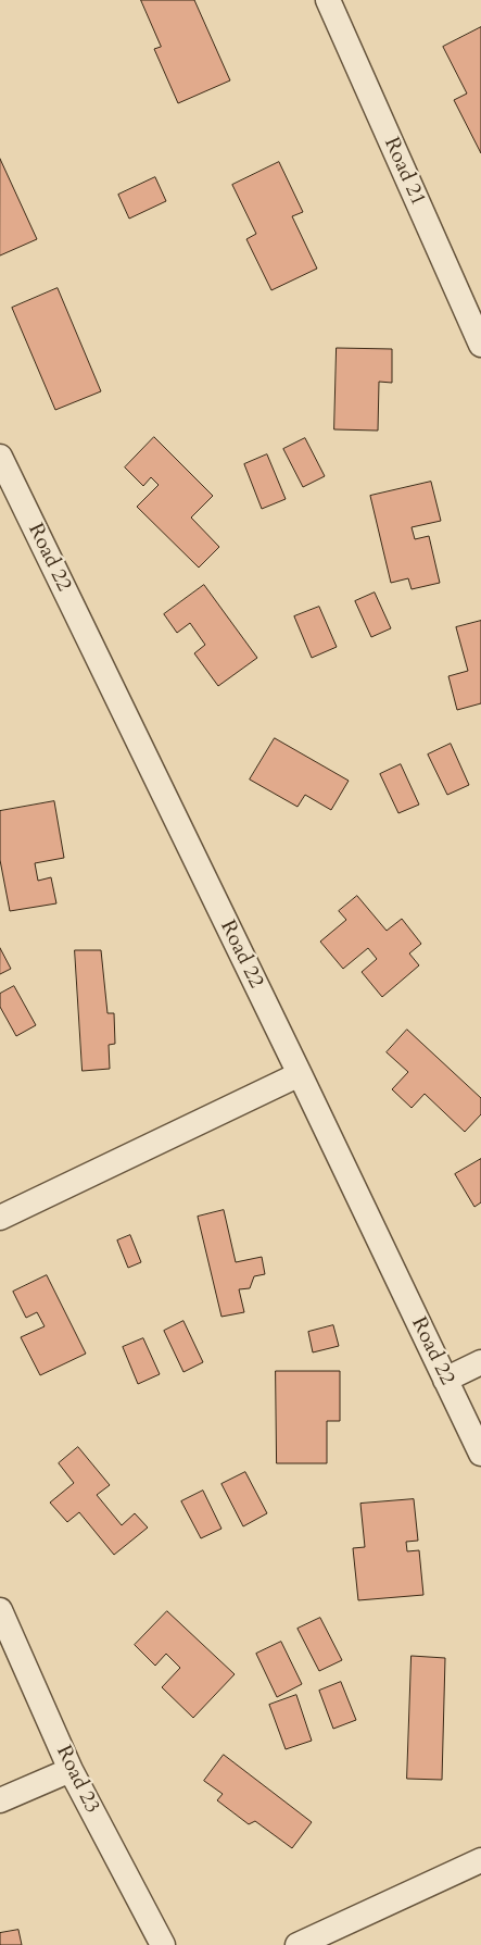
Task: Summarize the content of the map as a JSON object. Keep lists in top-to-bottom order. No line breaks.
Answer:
{"streets":{"street":["Road 21","Road 22","Road 23"]}}
